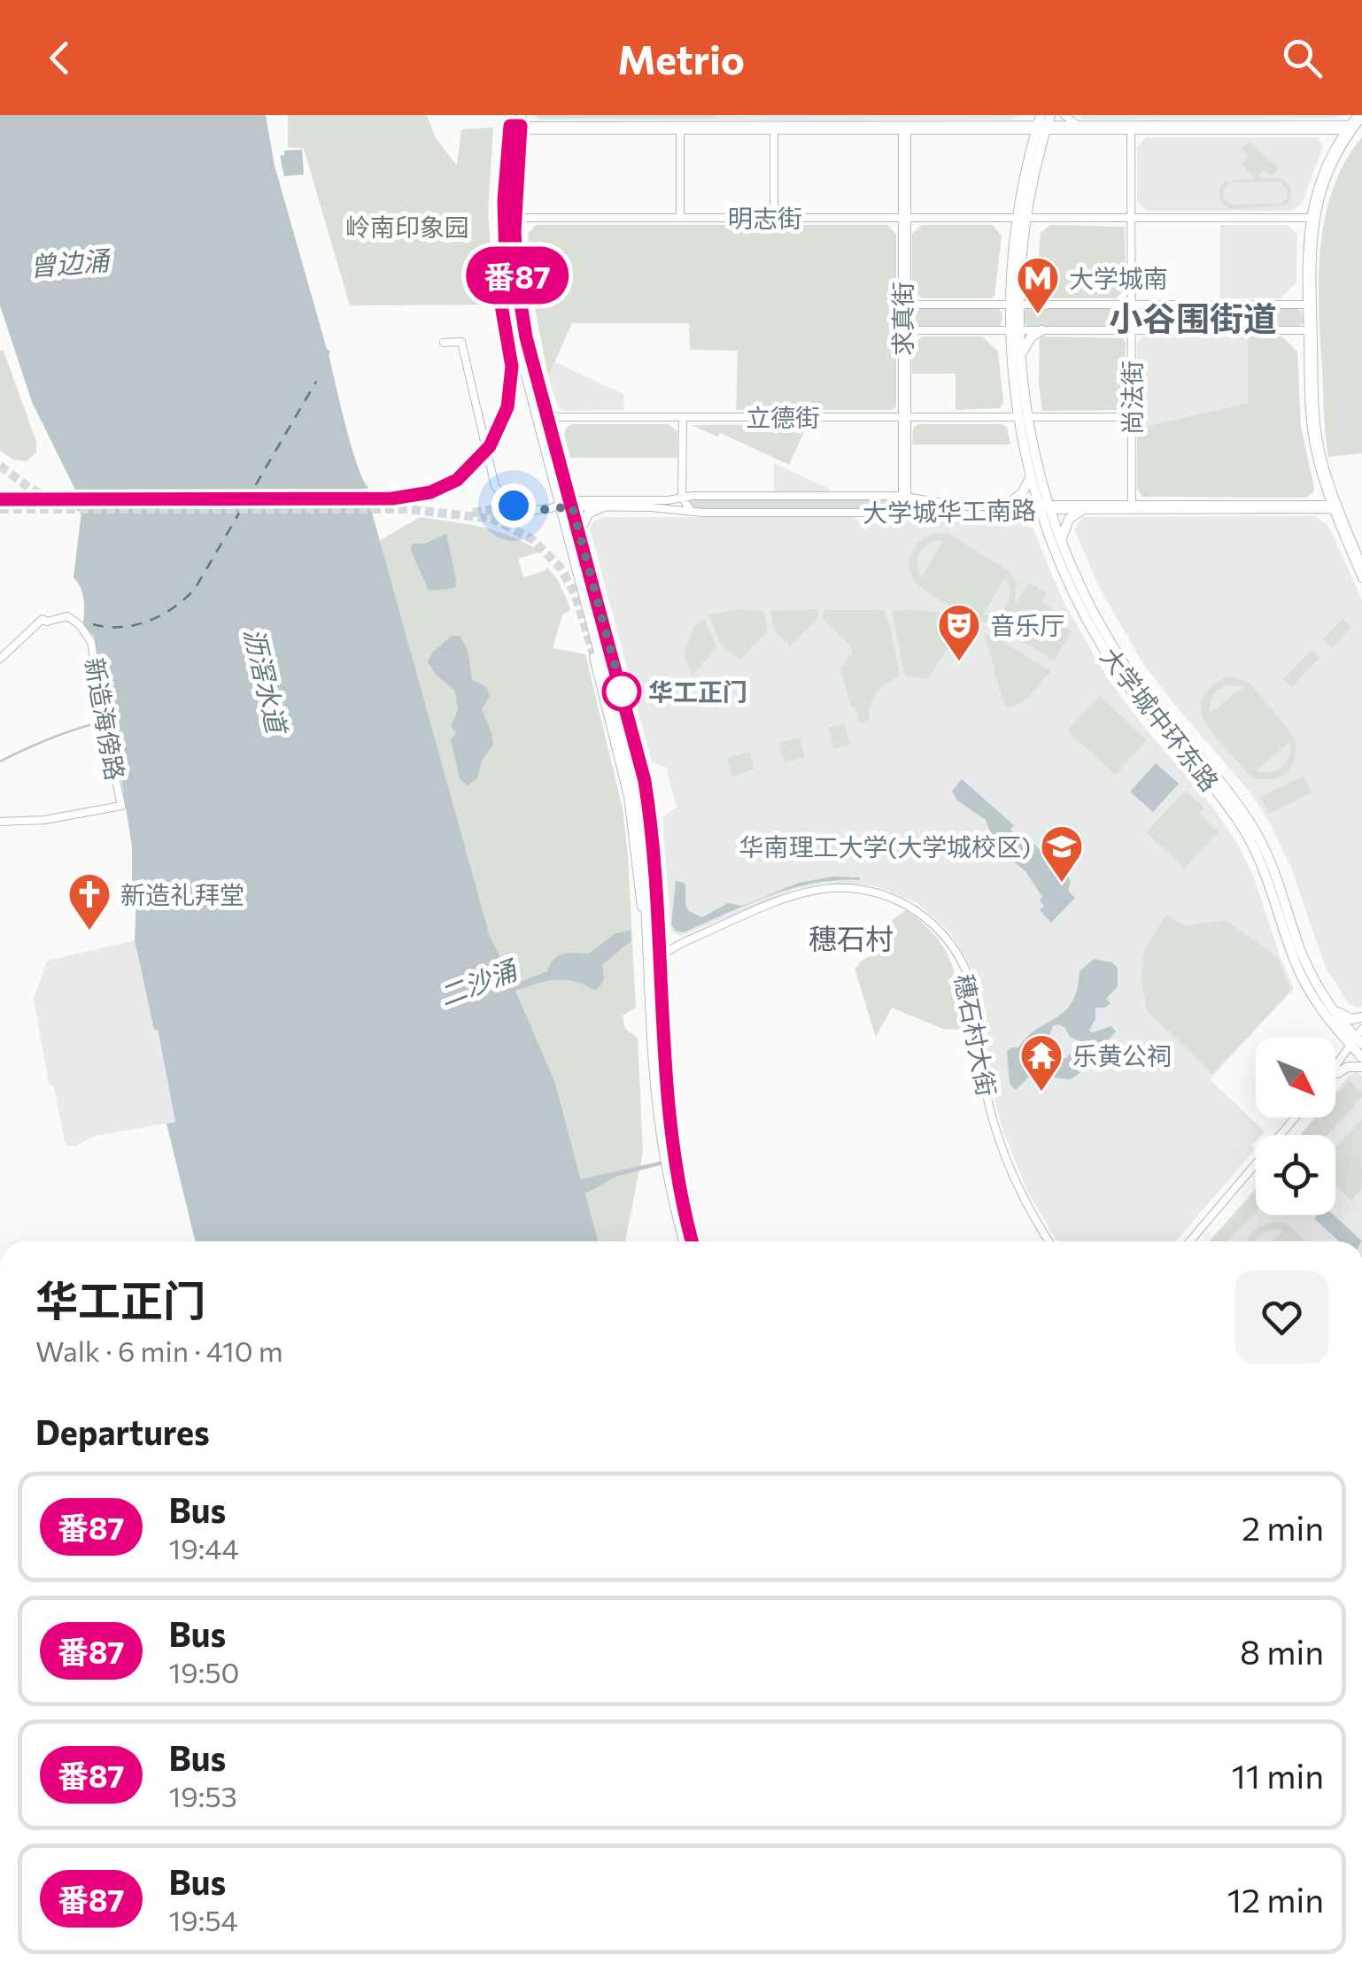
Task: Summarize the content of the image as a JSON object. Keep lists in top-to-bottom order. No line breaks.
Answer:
{"streets":{"main road":["明志街","求真街","尚法街","立德街","大学城华工南路","新造海傍路","大学城中环东路","穗石村大街"]},"crossings":[["明志街","求真街"],["明志街","尚法街"],["求真街","立德街"],["求真街","大学城华工南路"],["尚法街","立德街"],["尚法街","大学城华工南路"],["立德街","大学城中环东路"],["大学城华工南路","大学城中环东路"]],"districts":["小谷围街道","穗石村"],"water":["曾边涌","沥滘水道","二沙涌"],"parks":["岭南印象园"],"places":{"metro station":["大学城南"],"theatre":["音乐厅"],"other":["华工正门"],"school or university":["华南理工大学(大学城校区)"],"church":["新造礼拜堂"],"temple":["乐黄公祠"]},"lines":["bus line 番87"],"north":"bottom right","page":{"header":"Metrio","on_map":"番87","heading":[["华工正门","Walk · 6 min · 410 m"],"Departures"],"list":[{"mark":"番87","name":"Bus","note":"19:44","value":"2 min"},{"mark":"番87","name":"Bus","note":"19:50","value":"8 min"},{"mark":"番87","name":"Bus","note":"19:53","value":"11 min"},{"mark":"番87","name":"Bus","note":"19:54","value":"12 min"}]}}
